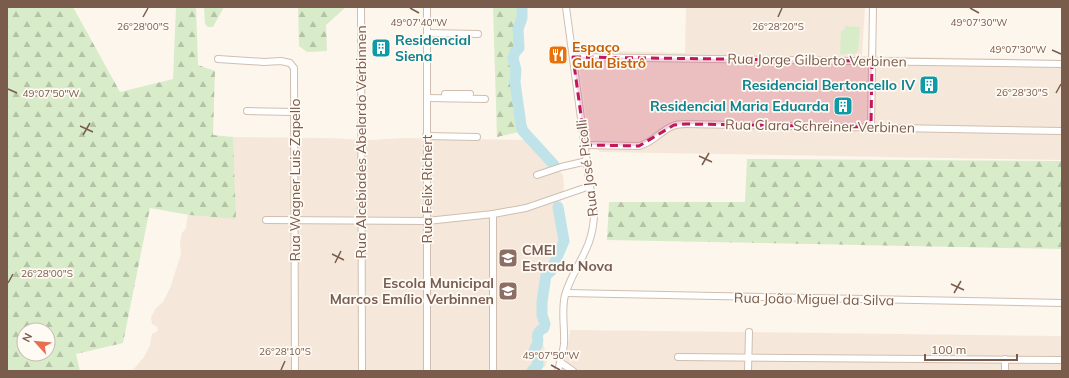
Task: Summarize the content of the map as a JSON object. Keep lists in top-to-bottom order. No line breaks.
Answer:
{"streets":{"street":["Rua Jorge Gilberto Verbinen","Rua Clara Schreiner Verbinen","Rua Alcebiades Abelardo Verbinnen","Rua José Picolli","Rua Wagner Luis Zapello","Rua Felix Richert","Rua João Miguel da Silva"]},"crossings":[["Rua Jorge Gilberto Verbinen","Rua José Picolli"],["Rua Clara Schreiner Verbinen","Rua José Picolli"],["Rua José Picolli","Rua João Miguel da Silva"]],"places":{"building":["Residencial Siena","Residencial Bertoncello IV","Residencial Maria Eduarda"],"restaurant":["Espaço Gula Bistrô"],"school or university":["CMEI Estrada Nova","Escola Municipal Marcos Emílio Verbinnen"]},"scale_bar":"100 m","north":"top left","coordinates":["49°07'40\"W","49°07'30\"W","26°28'00\"S","26°28'20\"S","26°28'30\"S","49°07'50\"W","26°28'10\"S"]}
